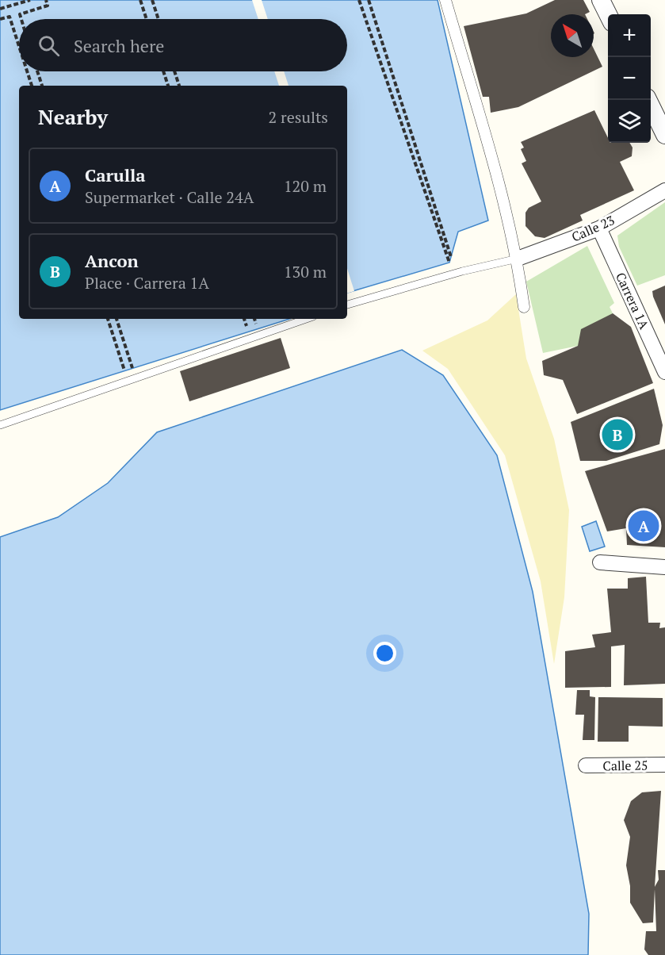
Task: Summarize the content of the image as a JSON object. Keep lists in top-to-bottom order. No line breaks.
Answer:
{"streets":{"street":["Calle 23","Carrera 1A","Calle 25"]},"crossings":[["Calle 23","Carrera 1A"]],"north":"top left","page":{"map_buttons":["+","−"],"search":"Search here","heading":["Nearby","2 results"],"list":[{"mark":"A","name":"Carulla","note":"Supermarket · Calle 24A","value":"120 m"},{"mark":"B","name":"Ancon","note":"Place · Carrera 1A","value":"130 m"}],"pins":["B","A"]}}
